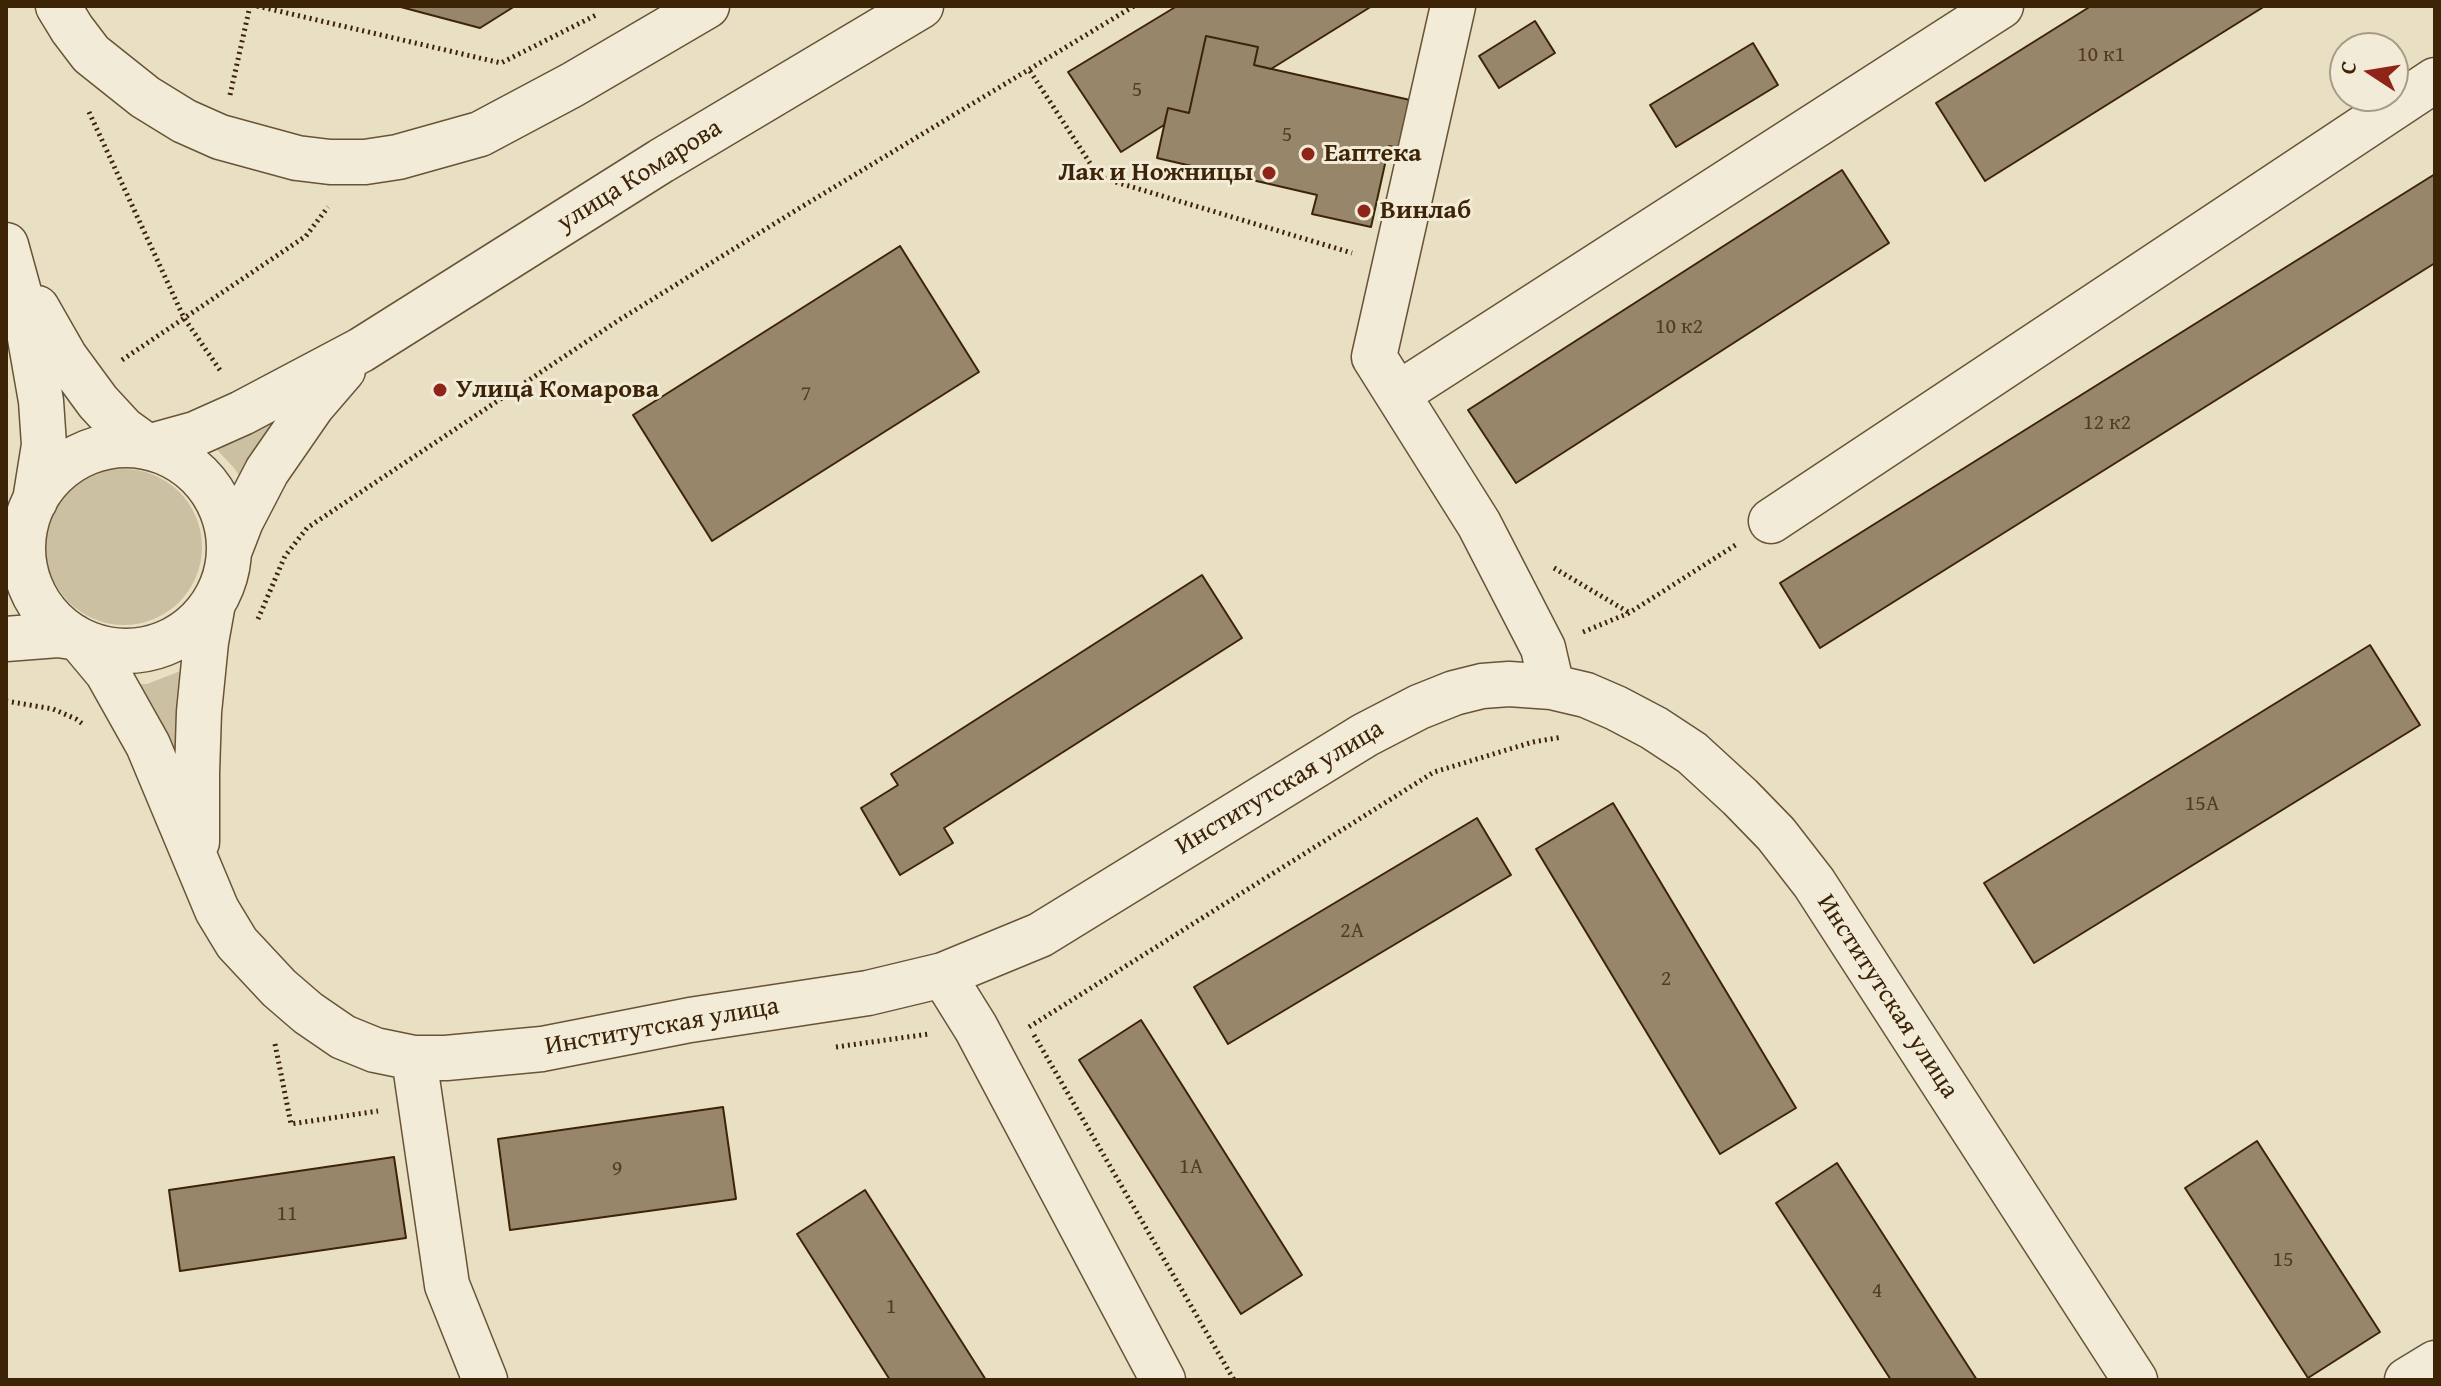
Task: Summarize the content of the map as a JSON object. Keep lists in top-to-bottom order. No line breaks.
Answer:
{"streets":{"street":["улица Комарова","Институтская улица"]},"crossings":[["улица Комарова","Институтская улица"]],"places":["Еаптека","Лак и Ножницы","Винлаб","Улица Комарова"],"house_numbers":["10 к1","5","5","10 к2","7","12 к2","15А","2А","2","1А","9","11","15","4","1"],"north":"left"}
